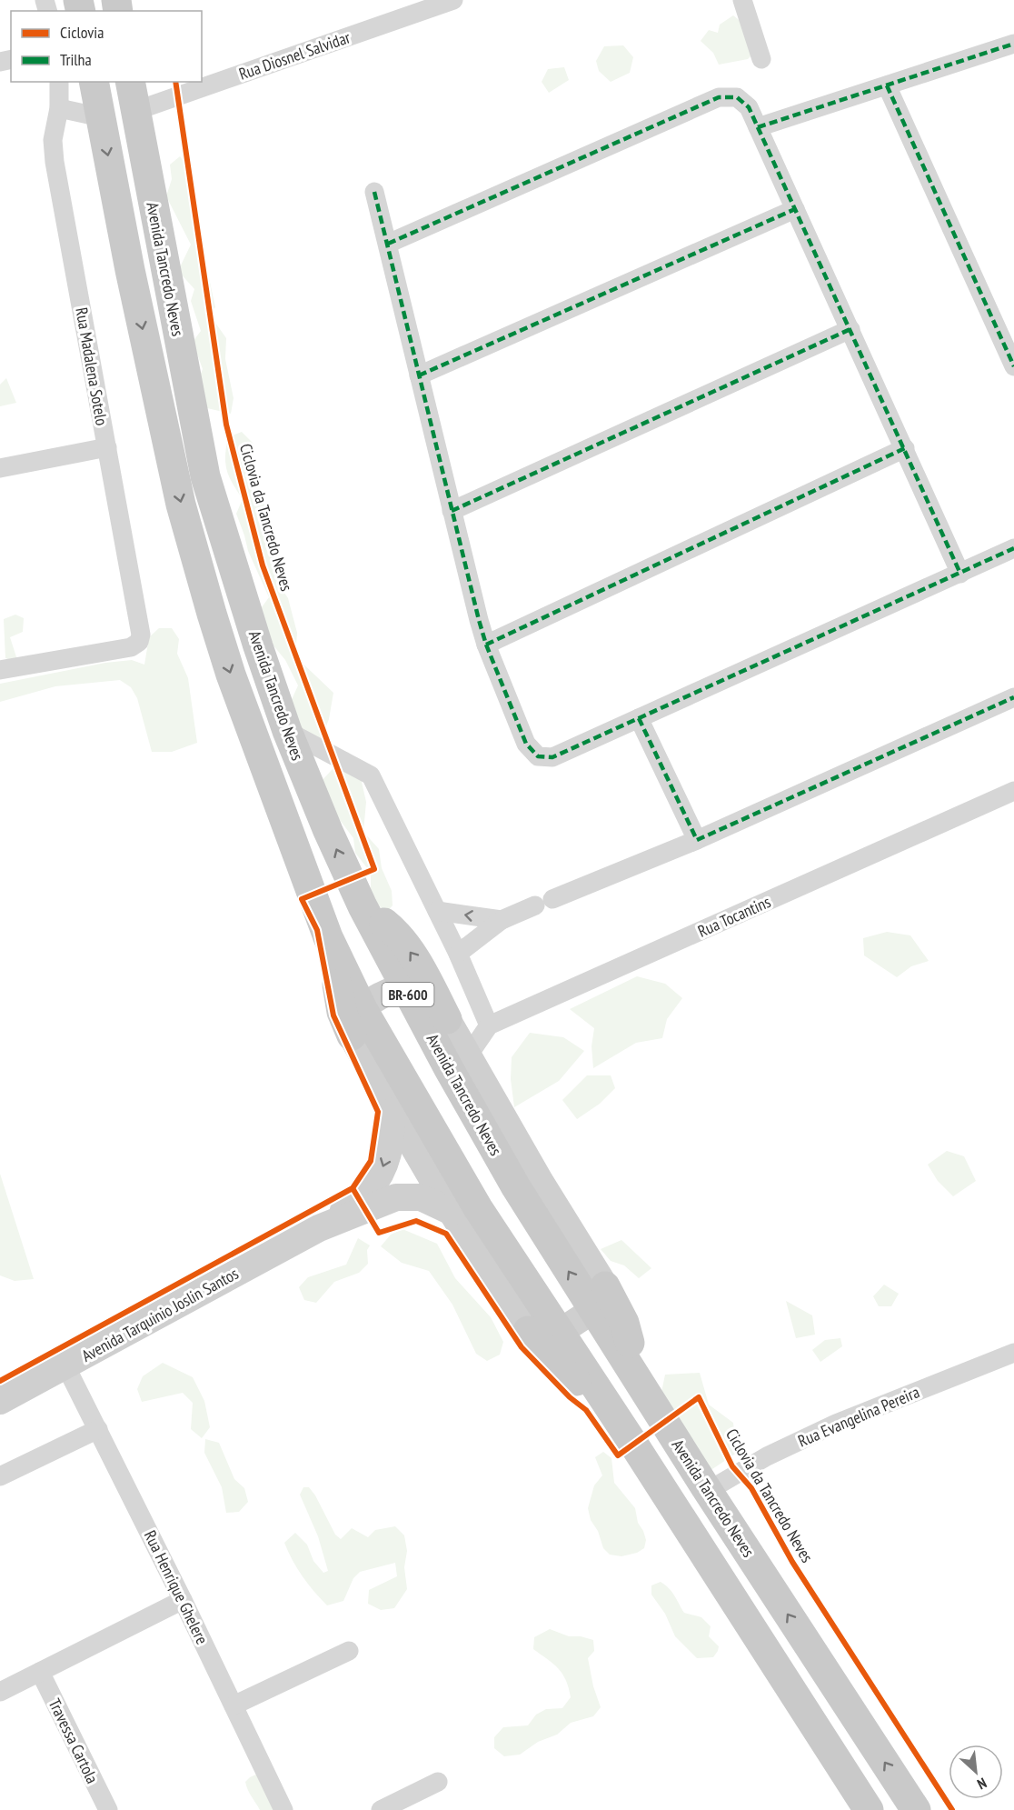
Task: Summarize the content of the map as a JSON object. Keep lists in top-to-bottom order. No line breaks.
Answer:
{"streets":{"main road":["Avenida Tancredo Neves","BR-600","Avenida Tarquinio Joslin Santos"],"street":["Rua Diosnel Salvidar","Rua Madalena Sotelo","Rua Tocantins","Rua Evangelina Pereira","Rua Henrique Ghelere","Travessa Cartola"],"cycle path":["Ciclovia da Tancredo Neves"]},"crossings":[["Rua Diosnel Salvidar","Avenida Tancredo Neves"],["Avenida Tancredo Neves","Rua Evangelina Pereira"],["Avenida Tarquinio Joslin Santos","Rua Henrique Ghelere"]],"legend":["Ciclovia","Trilha"],"north":"bottom right"}
